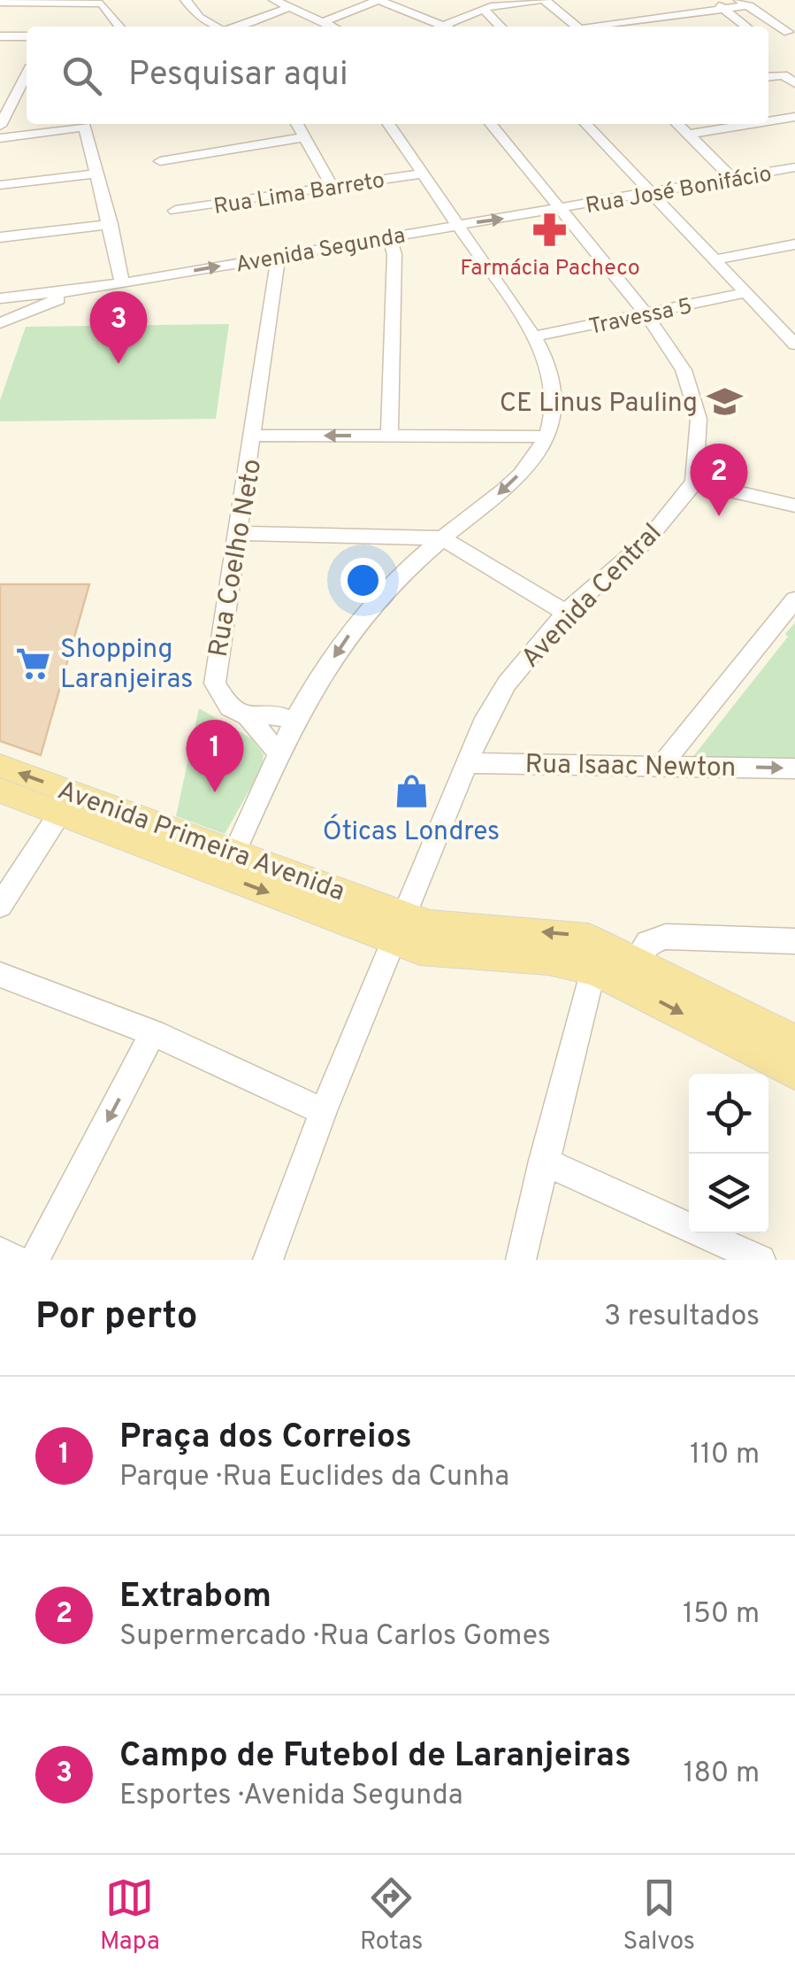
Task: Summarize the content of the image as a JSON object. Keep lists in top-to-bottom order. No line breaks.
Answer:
{"streets":{"main road":["Avenida Primeira Avenida"],"street":["Rua José Bonifácio","Rua Lima Barreto","Avenida Segunda","Travessa 5","Rua Coelho Neto","Avenida Central","Rua Isaac Newton"]},"crossings":[["Rua José Bonifácio","Avenida Segunda"],["Avenida Segunda","Rua Coelho Neto"],["Avenida Central","Rua Isaac Newton"],["Avenida Central","Avenida Primeira Avenida"]],"places":{"pharmacy":["Farmácia Pacheco"],"school or university":["CE Linus Pauling"],"supermarket":["Shopping Laranjeiras"],"shop":["Óticas Londres"]},"page":{"search":"Pesquisar aqui","pins":["3","2","1"],"heading":["Por perto","3 resultados"],"list":[{"mark":"1","name":"Praça dos Correios","note":"Parque · Rua Euclides da Cunha","value":"110 m"},{"mark":"2","name":"Extrabom","note":"Supermercado · Rua Carlos Gomes","value":"150 m"},{"mark":"3","name":"Campo de Futebol de Laranjeiras","note":"Esportes · Avenida Segunda","value":"180 m"}],"nav":["Mapa","Rotas","Salvos"]}}
